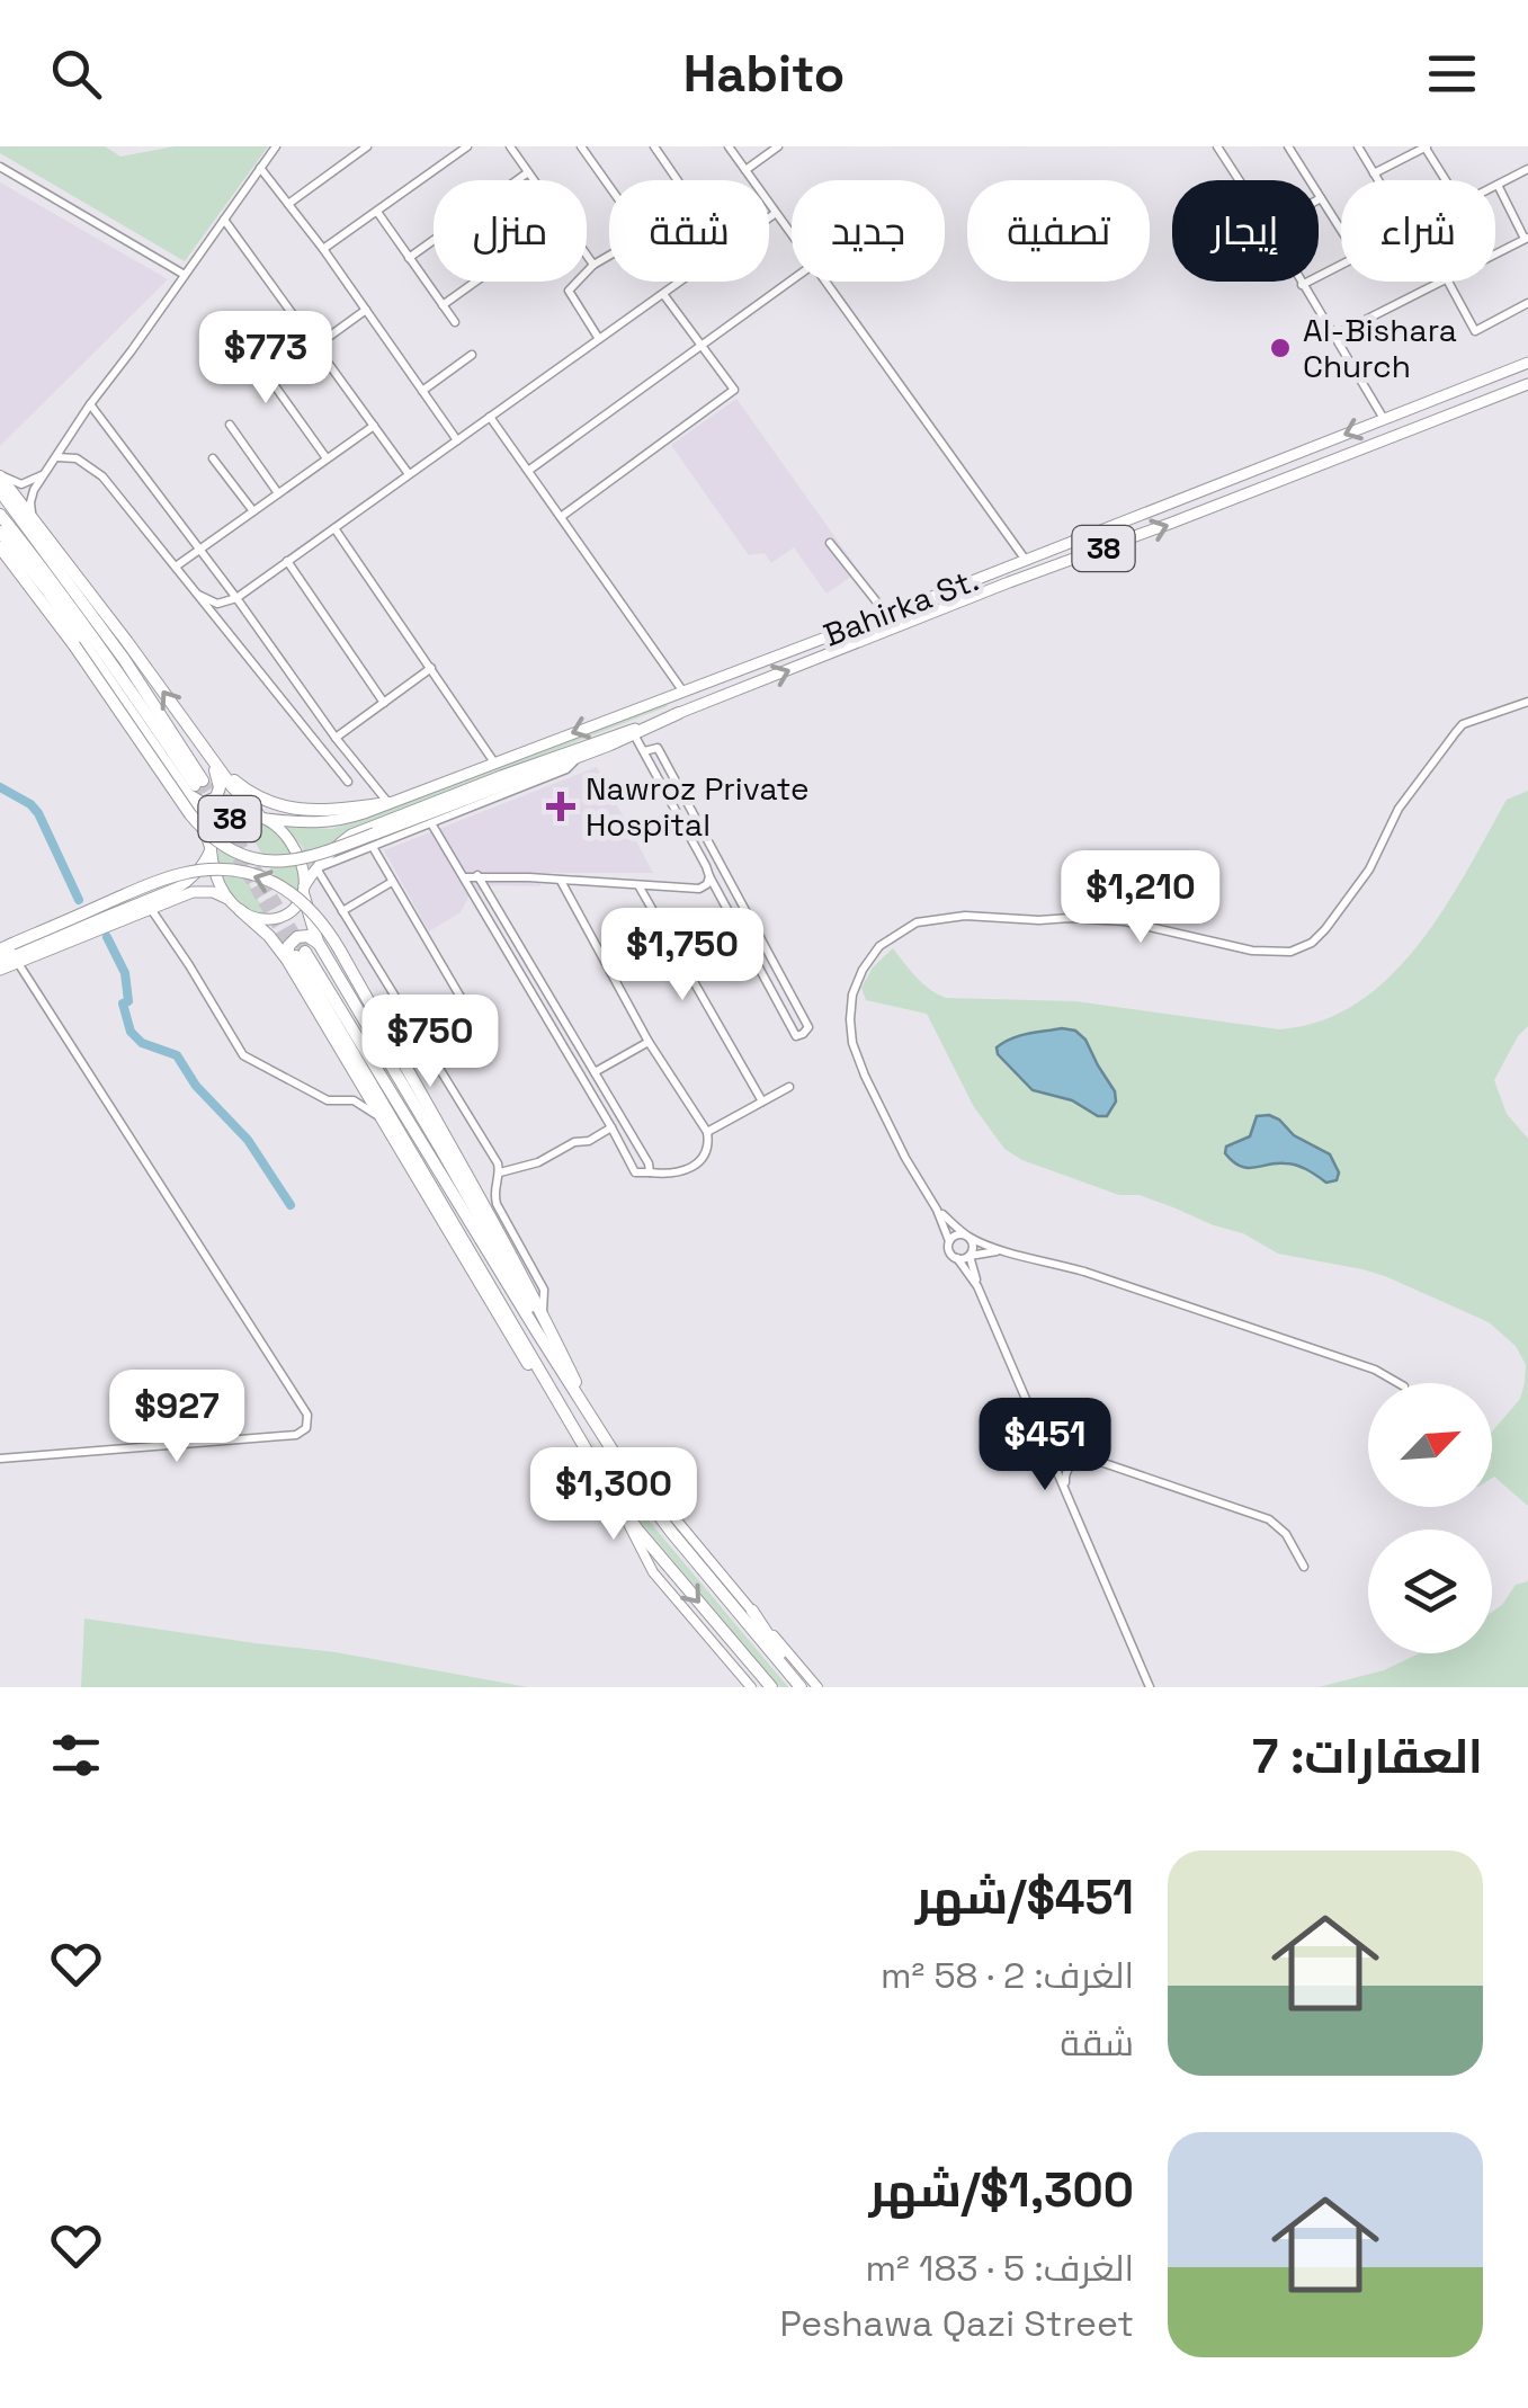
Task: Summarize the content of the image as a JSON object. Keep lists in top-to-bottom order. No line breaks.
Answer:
{"streets":{"main road":["38","Bahirka St."]},"crossings":[["38","Bahirka St."]],"places":{"other":["Al-Bishara Church"],"health":["Nawroz Private Hospital"]},"north":"top right","page":{"header":"Habito","chip":["شراء","إيجار","تصفية","جديد","شقة","منزل"],"price":["$773","$1,210","$1,750","$750","$927","$451","$1,300"],"heading":"العقارات: 7","list":[{"name":"$451/شهر","note":"الغرف: 2 · 58 m² · شقة"},{"name":"$1,300/شهر","note":"الغرف: 5 · 183 m² · Peshawa Qazi Street"}]}}
